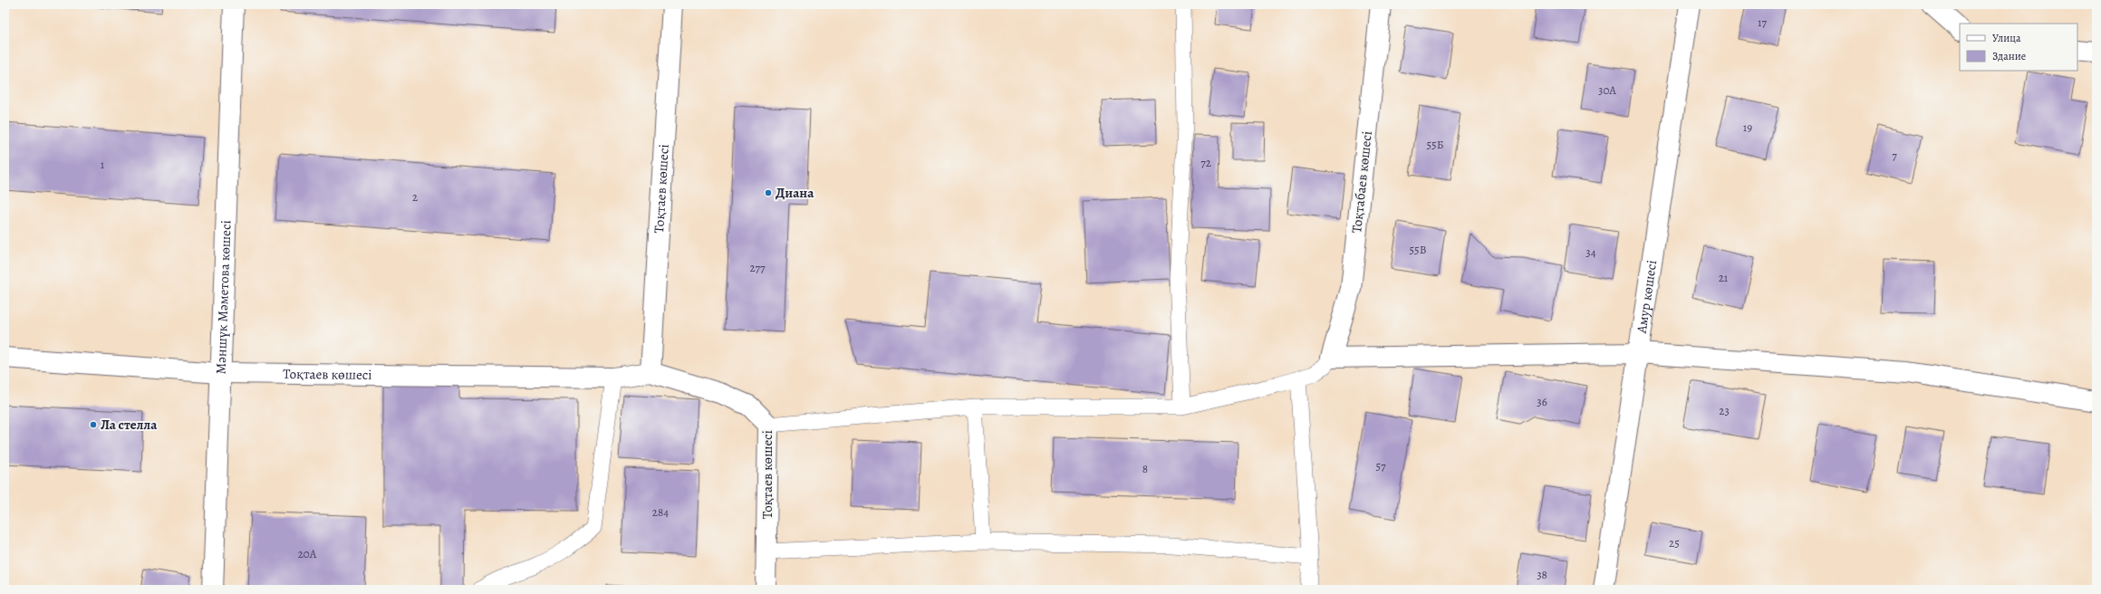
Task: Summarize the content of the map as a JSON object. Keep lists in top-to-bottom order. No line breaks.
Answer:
{"streets":{"street":["Тоқтабаев көшесі","Тоқтаев көшесі","Мәншүк Мәметова көшесі","Амур көшесі"]},"crossings":[["Тоқтаев көшесі","Мәншүк Мәметова көшесі"]],"places":["Диана","Ла стелла"],"house_numbers":["17","30А","19","55Б","7","72","1","2","55В","34","277","21","36","23","57","8","284","25","20А","38"],"legend":["Улица","Здание"]}
